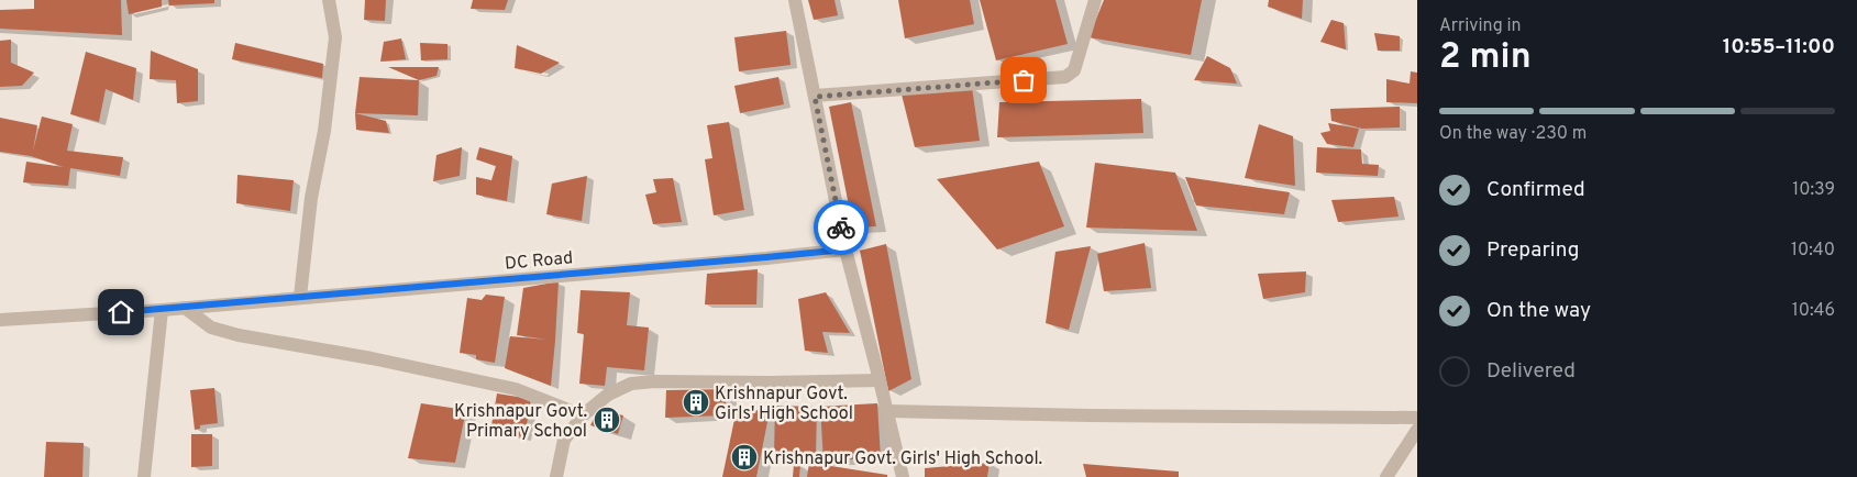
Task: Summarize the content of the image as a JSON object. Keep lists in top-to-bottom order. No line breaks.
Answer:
{"streets":{"street":["DC Road"]},"places":{"building":["Krishnapur Govt. Girls' High School","Krishnapur Govt. Primary School","Krishnapur Govt. Girls' High School."]},"page":{"heading":["2 min","Arriving in","10:55–11:00"],"bar":"On the way · 230 m","list":[["Confirmed","10:39"],["Preparing","10:40"],["On the way","10:46"],"Delivered"]}}
